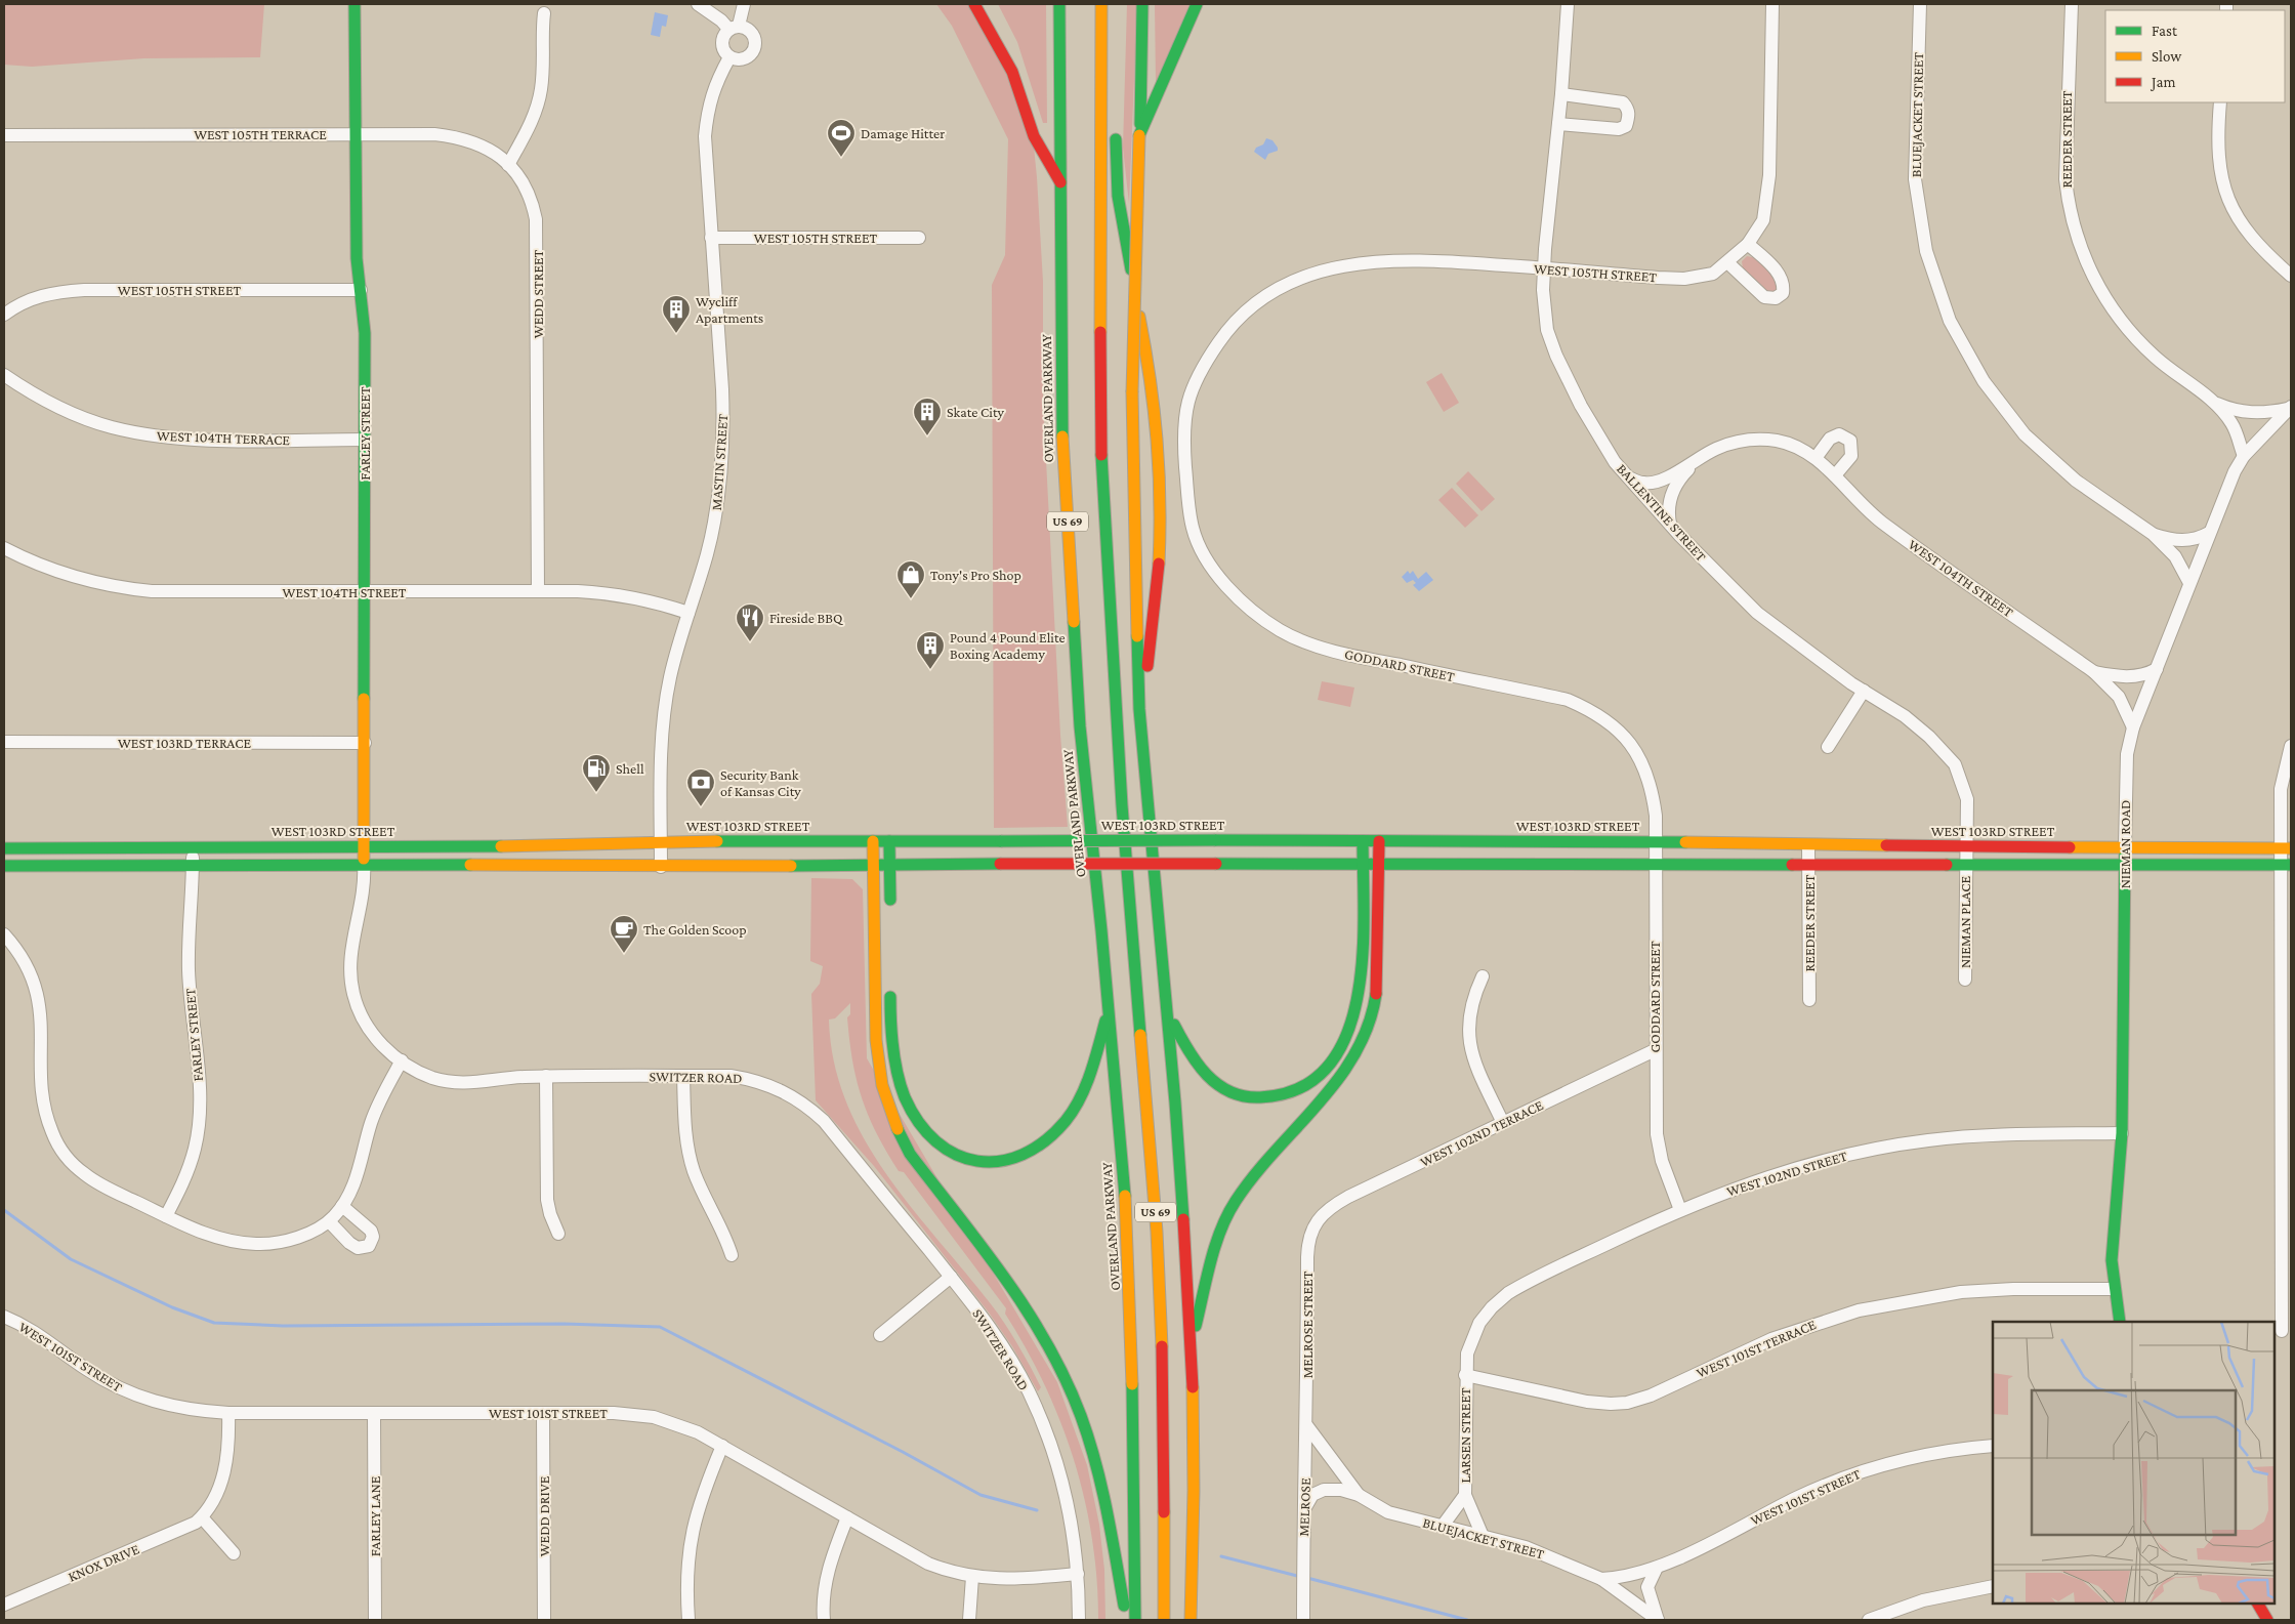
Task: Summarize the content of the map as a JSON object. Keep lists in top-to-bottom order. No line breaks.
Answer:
{"streets":{"main road":["OVERLAND PARKWAY","FARLEY STREET","US 69","WEST 103RD STREET","NIEMAN ROAD"],"street":["BLUEJACKET STREET","WEST 105TH TERRACE","REEDER STREET","WEST 105TH STREET","WEDD STREET","WEST 104TH TERRACE","MASTIN STREET","BALLENTINE STREET","WEST 104TH STREET","GODDARD STREET","WEST 103RD TERRACE","NIEMAN PLACE","SWITZER ROAD","WEST 102ND TERRACE","WEST 102ND STREET","MELROSE STREET","WEST 101ST TERRACE","WEST 101ST STREET","LARSEN STREET","MELROSE","FARLEY LANE","WEDD DRIVE","KNOX DRIVE"]},"crossings":[["BLUEJACKET STREET","NIEMAN ROAD"],["BLUEJACKET STREET","MELROSE STREET"],["BLUEJACKET STREET","WEST 101ST STREET"],["BLUEJACKET STREET","LARSEN STREET"],["BLUEJACKET STREET","MELROSE"],["WEST 105TH TERRACE","WEDD STREET"],["WEST 105TH TERRACE","FARLEY STREET"],["REEDER STREET","WEST 103RD STREET"],["REEDER STREET","NIEMAN ROAD"],["WEST 105TH STREET","FARLEY STREET"],["WEST 105TH STREET","MASTIN STREET"],["WEST 105TH STREET","BALLENTINE STREET"],["WEST 105TH STREET","GODDARD STREET"],["WEDD STREET","WEST 104TH STREET"],["FARLEY STREET","WEST 104TH TERRACE"],["FARLEY STREET","WEST 104TH STREET"],["FARLEY STREET","WEST 103RD TERRACE"],["FARLEY STREET","WEST 103RD STREET"],["FARLEY STREET","SWITZER ROAD"],["MASTIN STREET","WEST 104TH STREET"],["MASTIN STREET","WEST 103RD STREET"],["BALLENTINE STREET","WEST 104TH STREET"],["BALLENTINE STREET","WEST 103RD STREET"],["BALLENTINE STREET","NIEMAN PLACE"],["WEST 104TH STREET","NIEMAN ROAD"],["GODDARD STREET","WEST 103RD STREET"],["GODDARD STREET","WEST 102ND TERRACE"],["GODDARD STREET","WEST 102ND STREET"],["WEST 103RD STREET","NIEMAN ROAD"],["NIEMAN ROAD","WEST 102ND STREET"],["NIEMAN ROAD","WEST 101ST TERRACE"],["SWITZER ROAD","WEST 101ST STREET"],["WEST 102ND TERRACE","MELROSE STREET"],["WEST 102ND STREET","WEST 101ST TERRACE"],["WEST 102ND STREET","LARSEN STREET"],["MELROSE STREET","MELROSE"],["WEST 101ST TERRACE","LARSEN STREET"],["WEST 101ST STREET","FARLEY LANE"],["WEST 101ST STREET","WEDD DRIVE"]],"places":{"sports":["Damage Hitter"],"building":["Wycliff Apartments","Skate City","Pound 4 Pound Elite Boxing Academy"],"shop":["Tony's Pro Shop"],"restaurant":["Fireside BBQ"],"fuel station":["Shell"],"bank":["Security Bank of Kansas City"],"cafe":["The Golden Scoop"]},"legend":["Fast","Slow","Jam"]}
